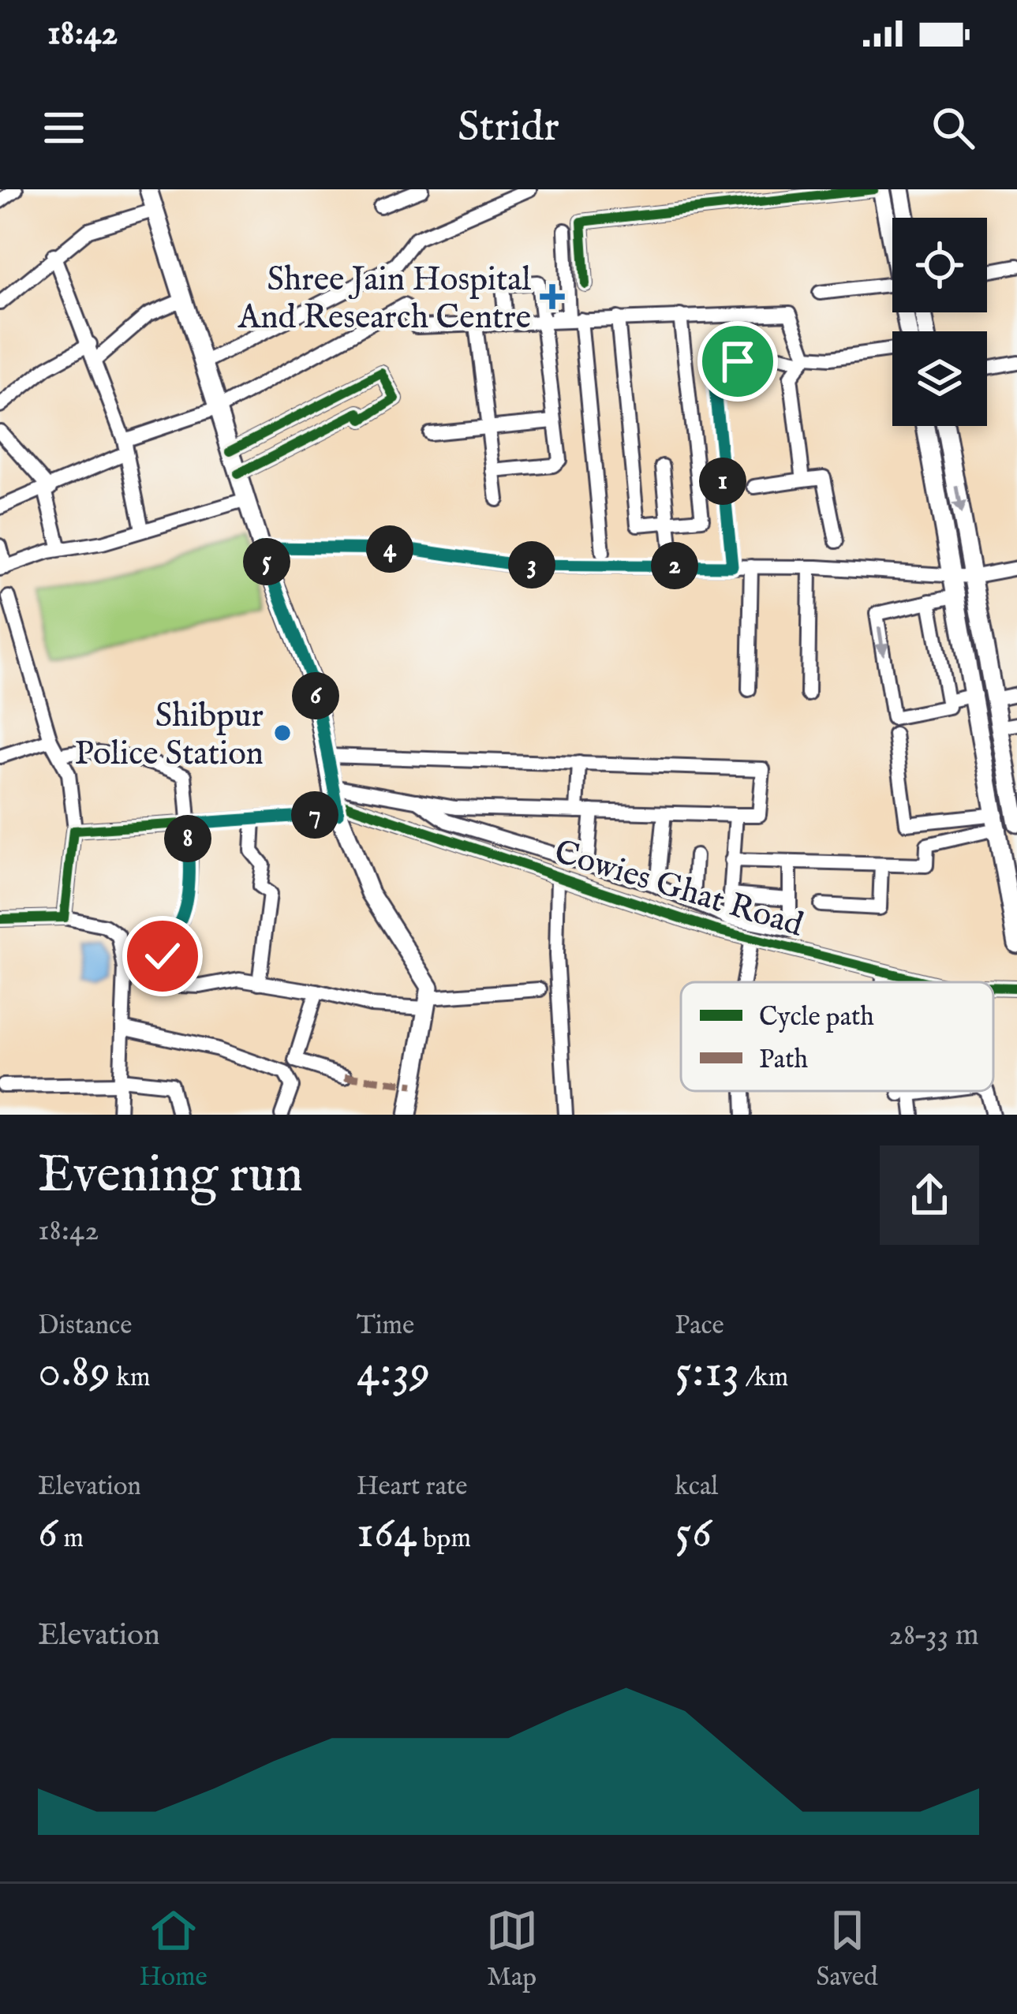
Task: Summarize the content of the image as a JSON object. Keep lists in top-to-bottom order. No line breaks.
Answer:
{"streets":{"street":["Cowies Ghat Road"]},"places":{"health":["Shree Jain Hospital And Research Centre"],"other":["Shibpur Police Station"]},"legend":["Cycle path","Path"],"page":{"status":"18:42","header":"Stridr","pins":["1","4","5","3","2","6","7","8"],"heading":["Evening run","18:42"],"stats":[["Distance","0.89 km"],["Time","4:39"],["Pace","5:13 /km"],["Elevation","6 m"],["Heart rate","164 bpm"],["kcal","56"]],"chart":["Elevation","28–33 m"],"tabs":["Home","Map","Saved"]}}
